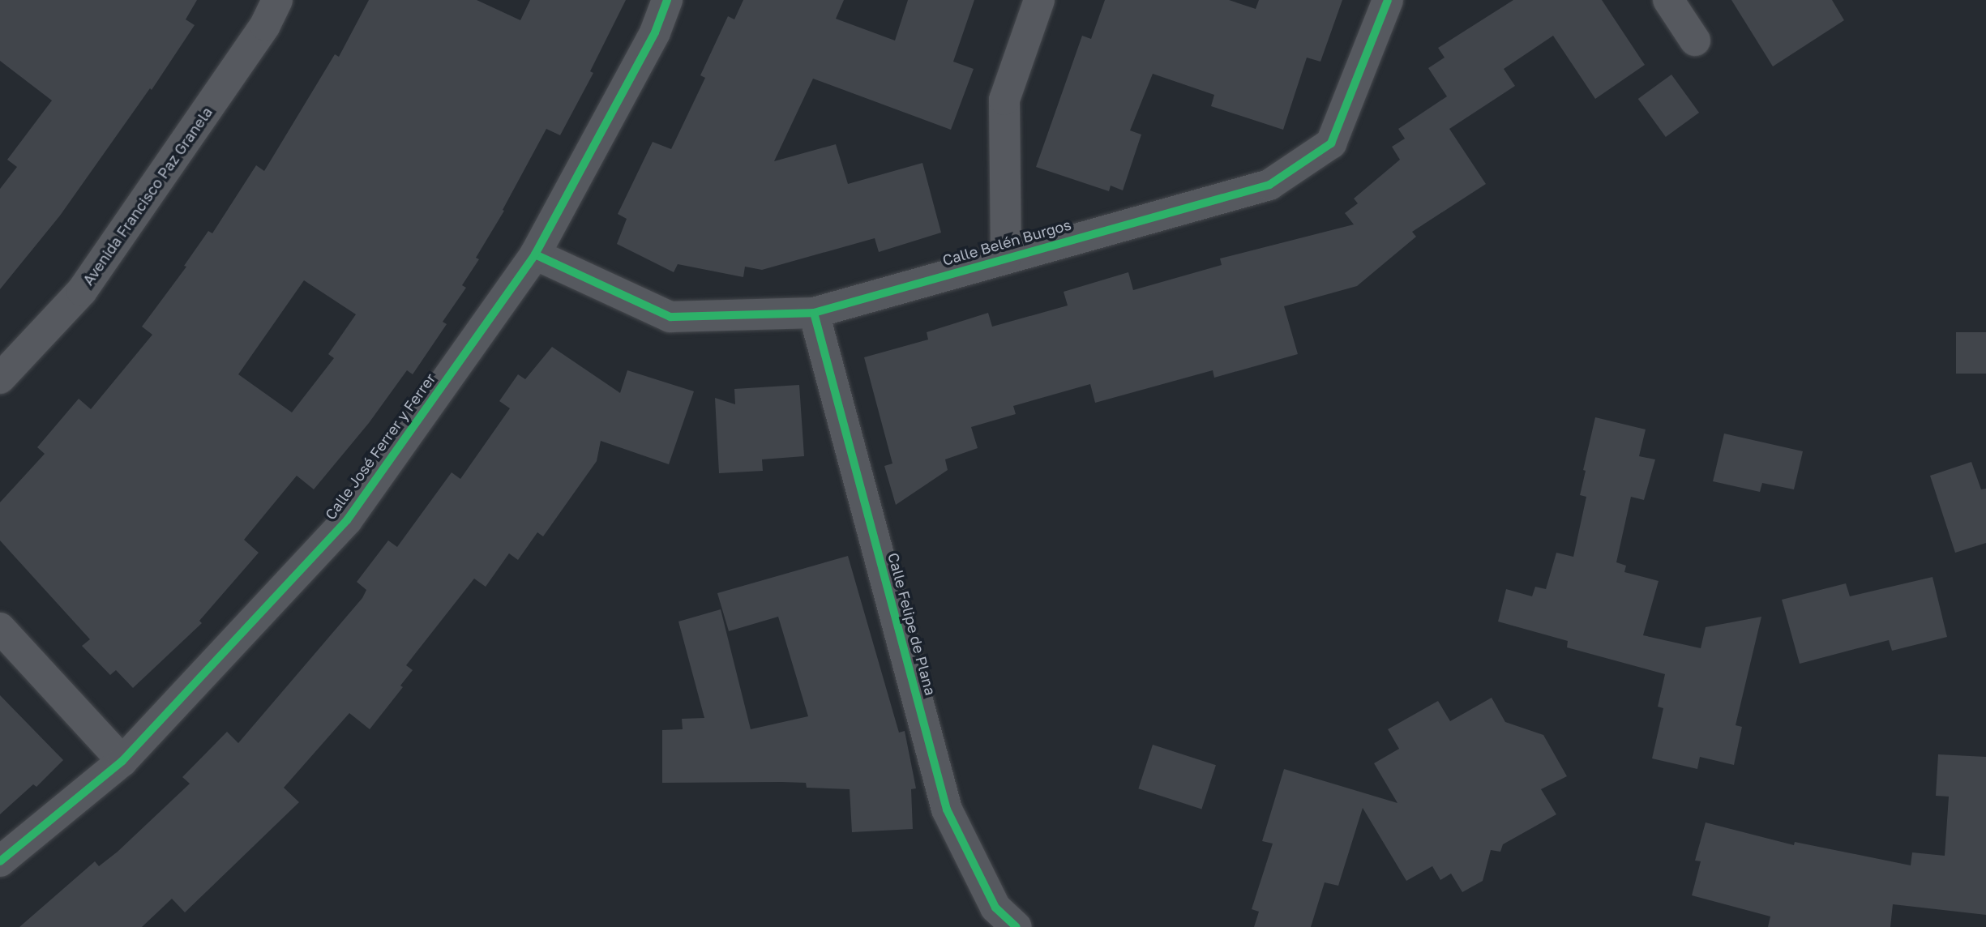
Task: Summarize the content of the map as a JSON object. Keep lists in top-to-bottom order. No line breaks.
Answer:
{"streets":{"street":["Avenida Francisco Paz Granela","Calle Belén Burgos","Calle José Ferrer y Ferrer","Calle Felipe de Plana"]},"crossings":[["Calle Belén Burgos","Calle José Ferrer y Ferrer"],["Calle Belén Burgos","Calle Felipe de Plana"]]}
